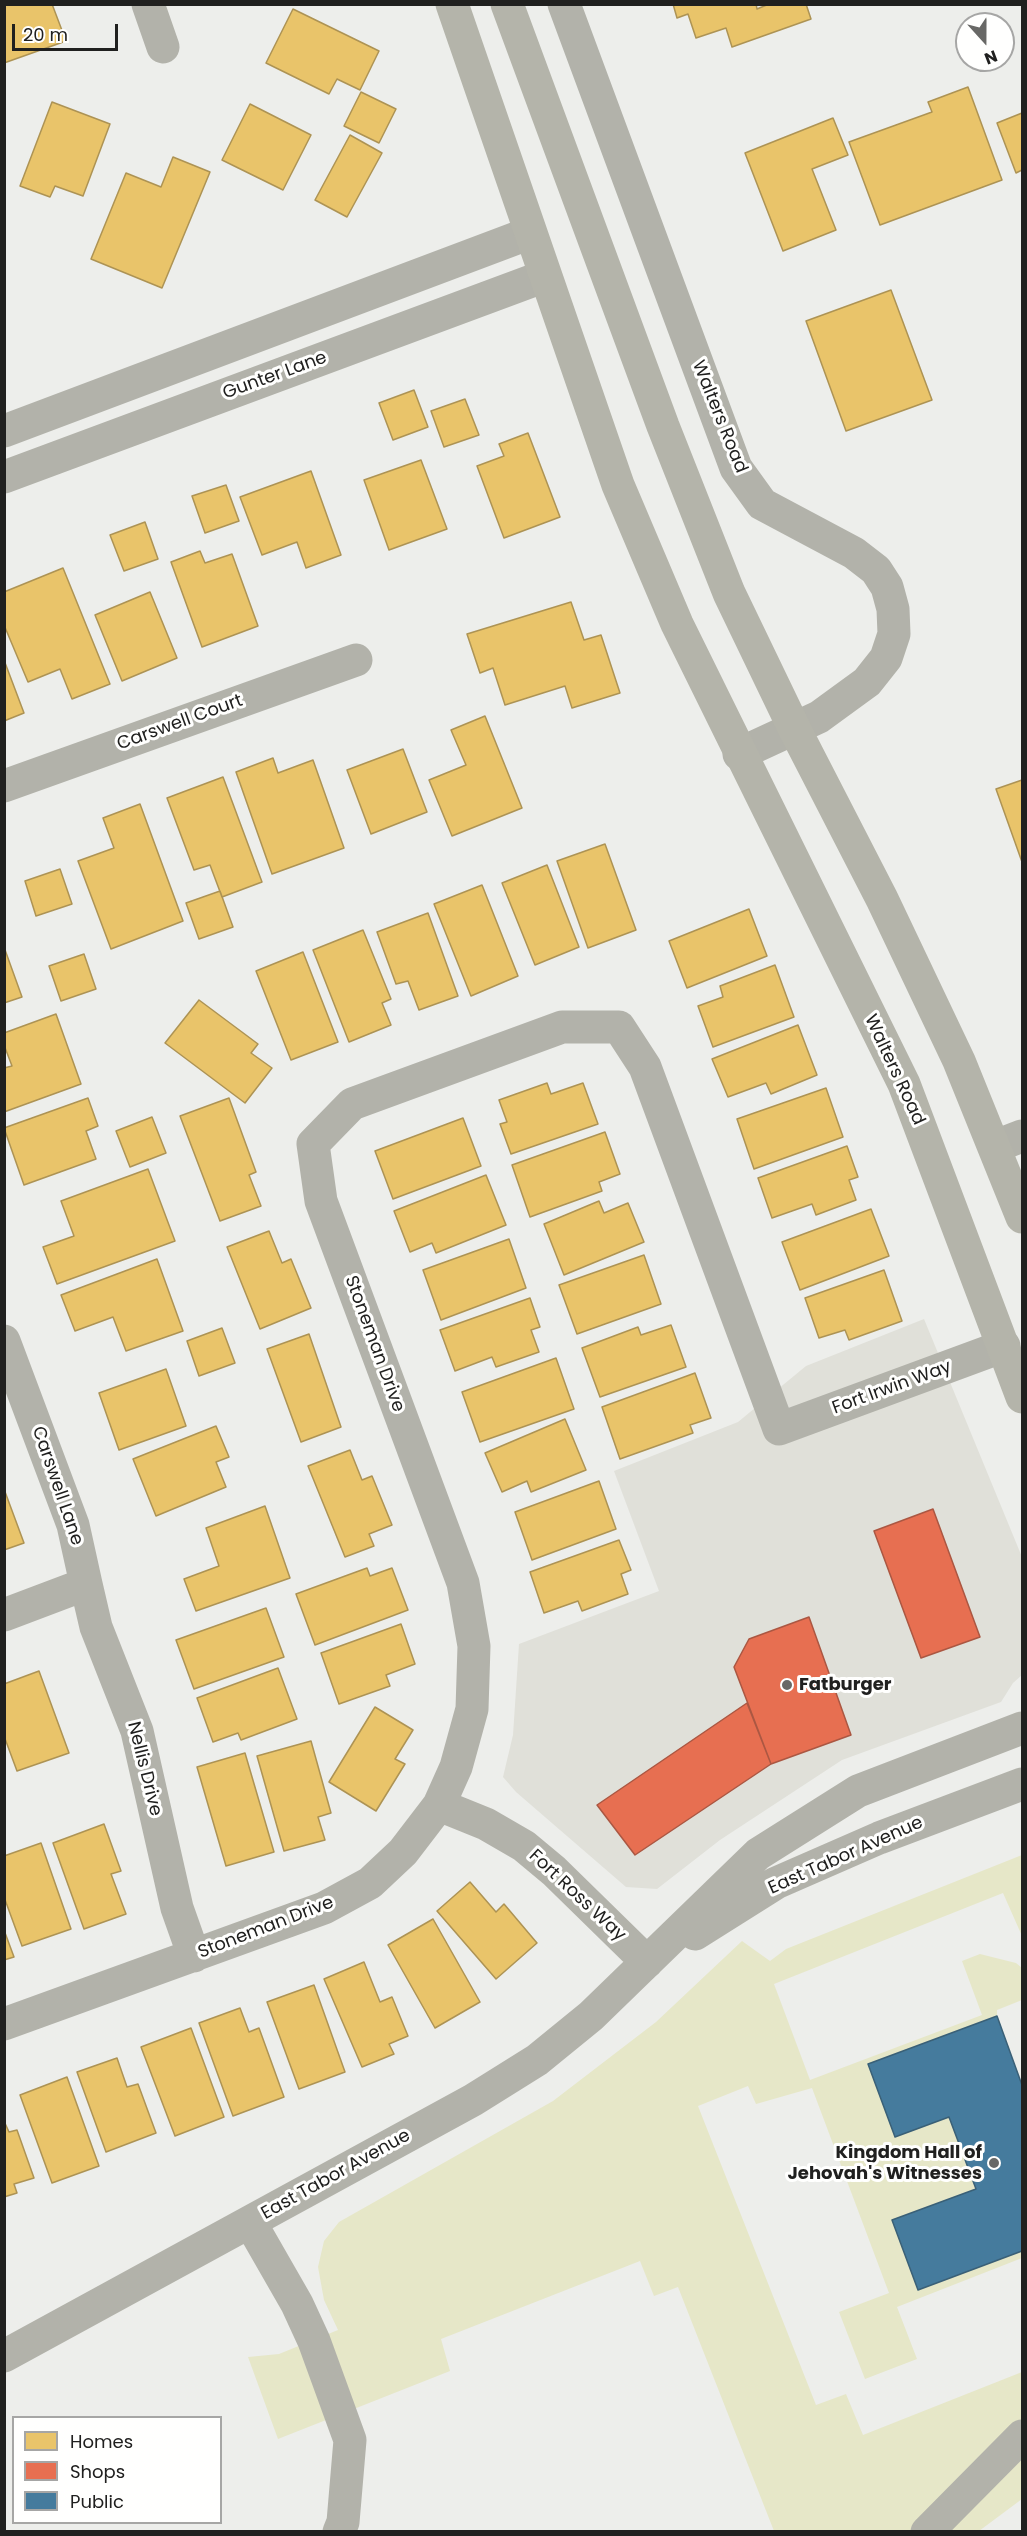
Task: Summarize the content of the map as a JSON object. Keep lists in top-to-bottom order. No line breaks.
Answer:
{"streets":{"main road":["Walters Road"],"street":["Gunter Lane","Carswell Court","Stoneman Drive","Fort Irwin Way","Carswell Lane","Nellis Drive","East Tabor Avenue","Fort Ross Way"]},"crossings":[["Gunter Lane","Walters Road"],["Walters Road","Fort Irwin Way"],["Stoneman Drive","Fort Irwin Way"],["Stoneman Drive","Nellis Drive"],["Stoneman Drive","Fort Ross Way"],["Carswell Lane","Nellis Drive"],["East Tabor Avenue","Fort Ross Way"]],"places":["Fatburger","Kingdom Hall of Jehovah's Witnesses"],"legend":["Homes","Shops","Public"],"scale_bar":"20 m","north":"bottom"}
